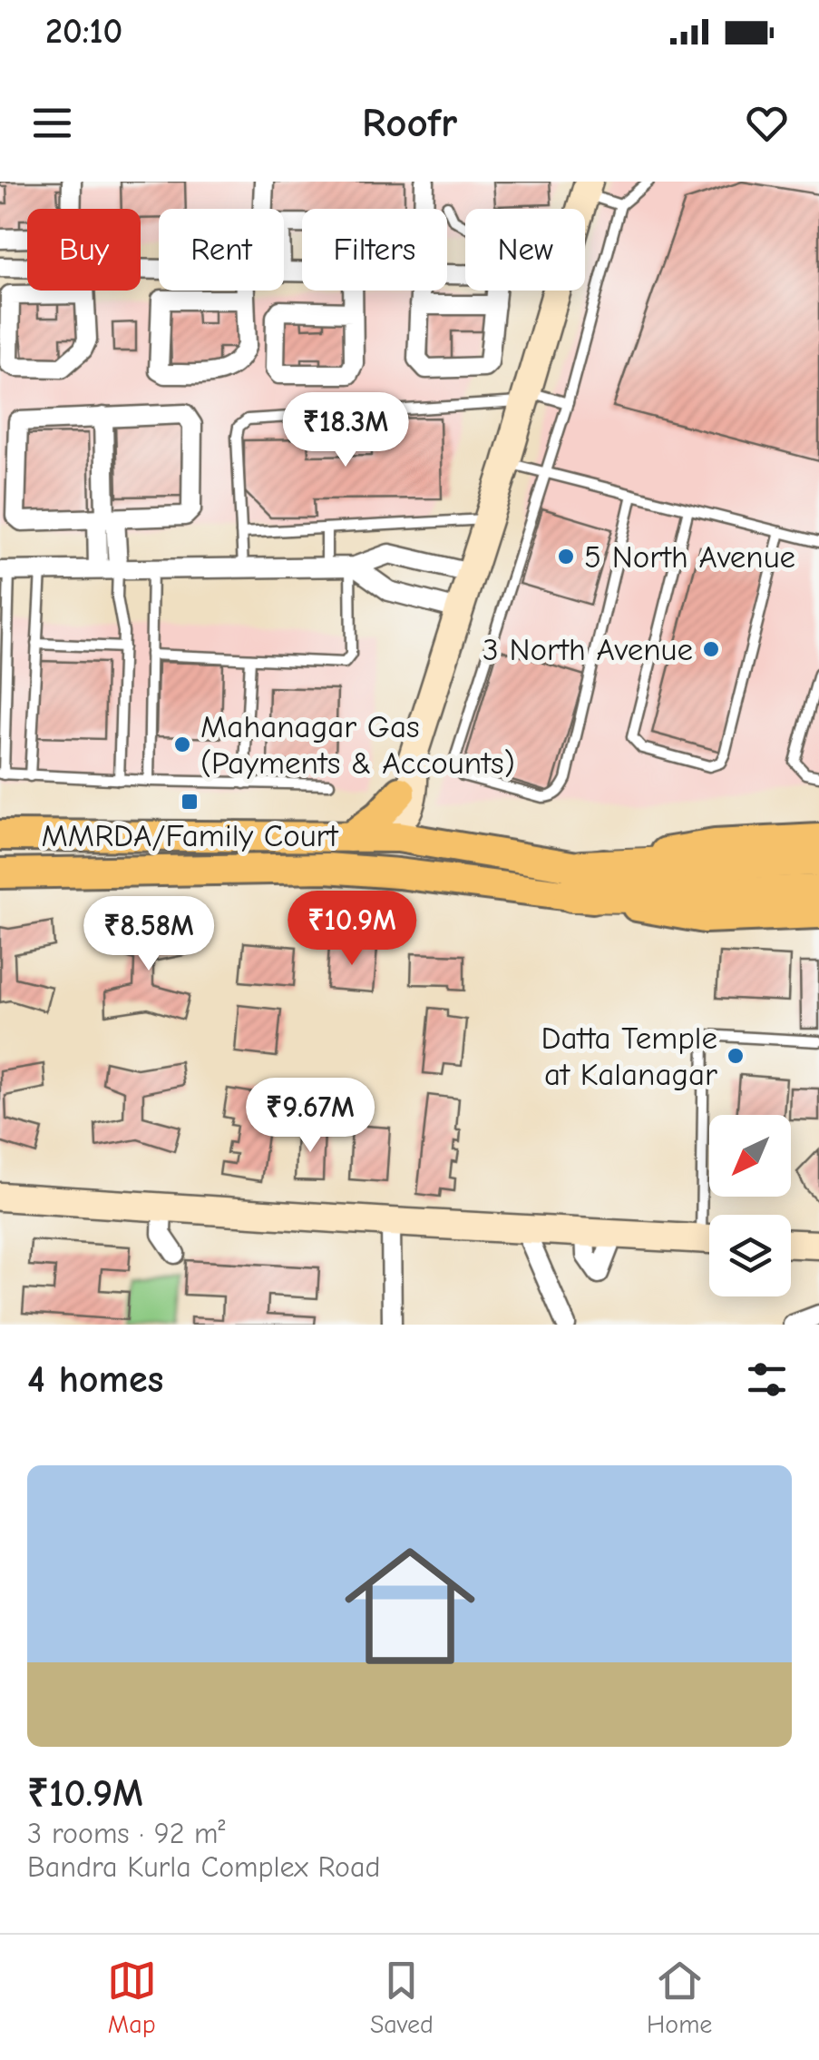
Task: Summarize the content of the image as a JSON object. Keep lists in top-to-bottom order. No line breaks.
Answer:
{"places":{"other":["5 North Avenue","3 North Avenue","Mahanagar Gas (Payments & Accounts)","Datta Temple at Kalanagar"],"transit":["MMRDA/Family Court"]},"north":"bottom left","page":{"status":"20:10","header":"Roofr","chip":["Buy","Rent","Filters","New"],"price":["₹18.3M","₹10.9M","₹8.58M","₹9.67M"],"heading":"4 homes","list":[{"name":"₹10.9M","note":"3 rooms · 92 m² · Bandra Kurla Complex Road"}],"tabs":["Map","Saved","Home"]}}
